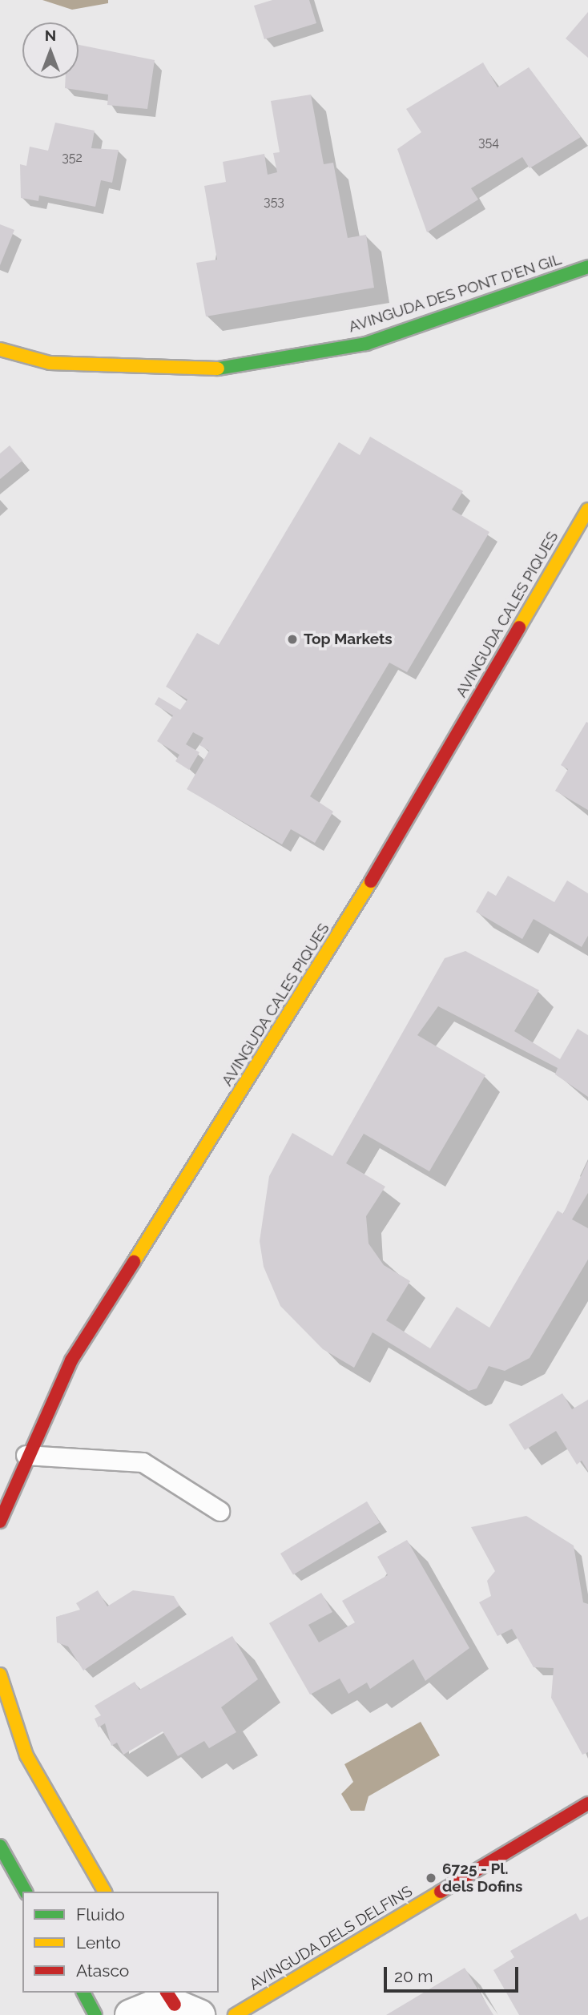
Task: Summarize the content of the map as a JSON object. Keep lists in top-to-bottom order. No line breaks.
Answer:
{"streets":{"street":["AVINGUDA DES PONT D'EN GIL","AVINGUDA CALES PIQUES","AVINGUDA DELS DELFINS"]},"places":["Top Markets","6725 - Pl. dels Dofins"],"house_numbers":["354","352","353"],"legend":["Fluido","Lento","Atasco"],"scale_bar":"20 m","north":"top"}
